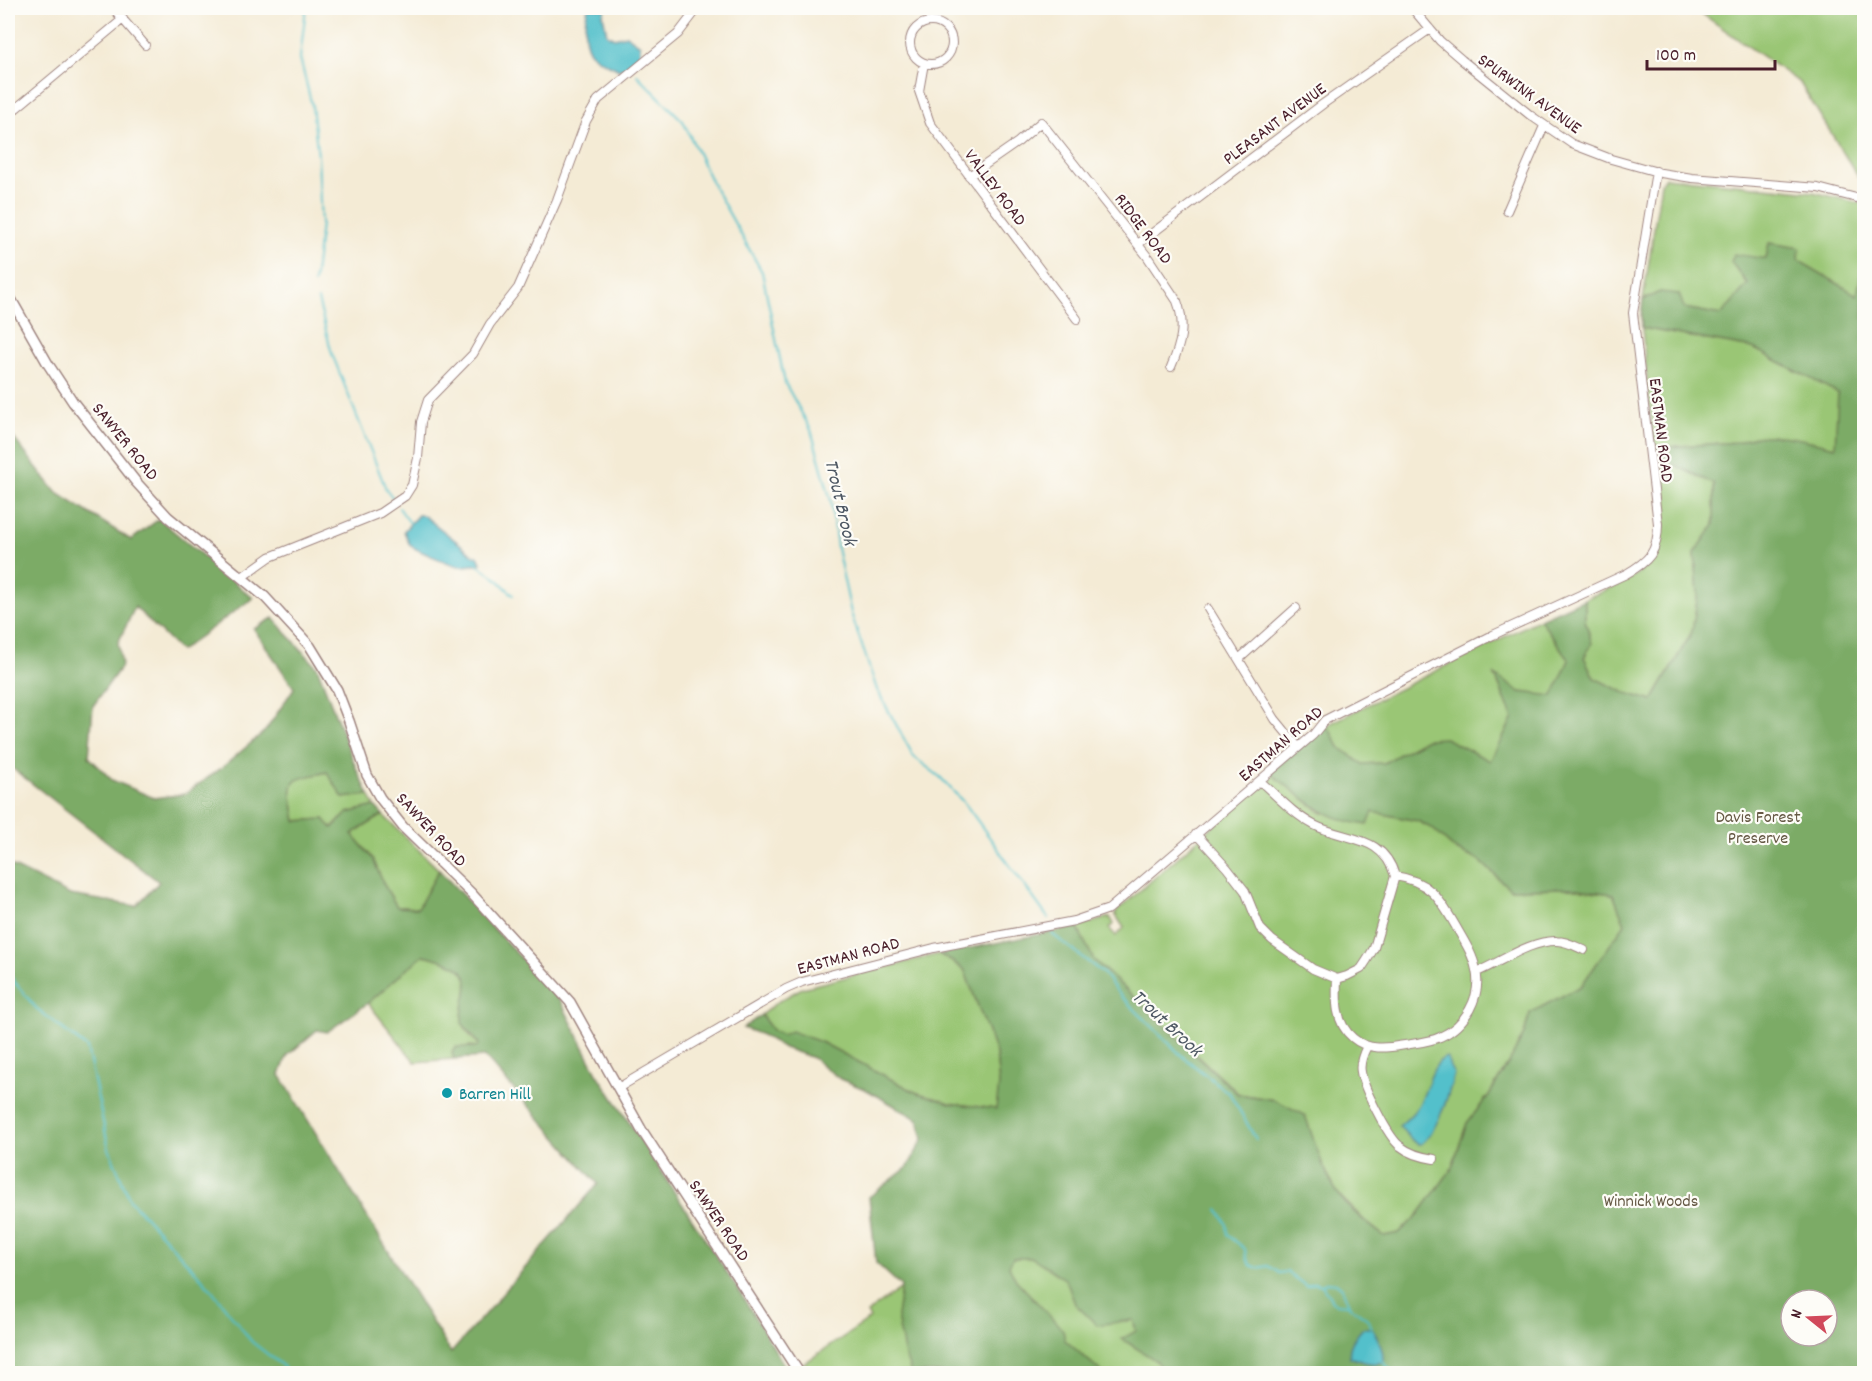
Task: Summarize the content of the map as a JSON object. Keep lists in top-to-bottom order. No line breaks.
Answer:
{"streets":{"street":["SPURWINK AVENUE","PLEASANT AVENUE","VALLEY ROAD","RIDGE ROAD","EASTMAN ROAD","SAWYER ROAD"]},"crossings":[["SPURWINK AVENUE","PLEASANT AVENUE"],["SPURWINK AVENUE","EASTMAN ROAD"],["PLEASANT AVENUE","RIDGE ROAD"],["VALLEY ROAD","RIDGE ROAD"],["EASTMAN ROAD","SAWYER ROAD"]],"water":["Trout Brook"],"parks":["Davis Forest Preserve","Winnick Woods"],"places":["Barren Hill"],"scale_bar":"100 m","north":"left"}
